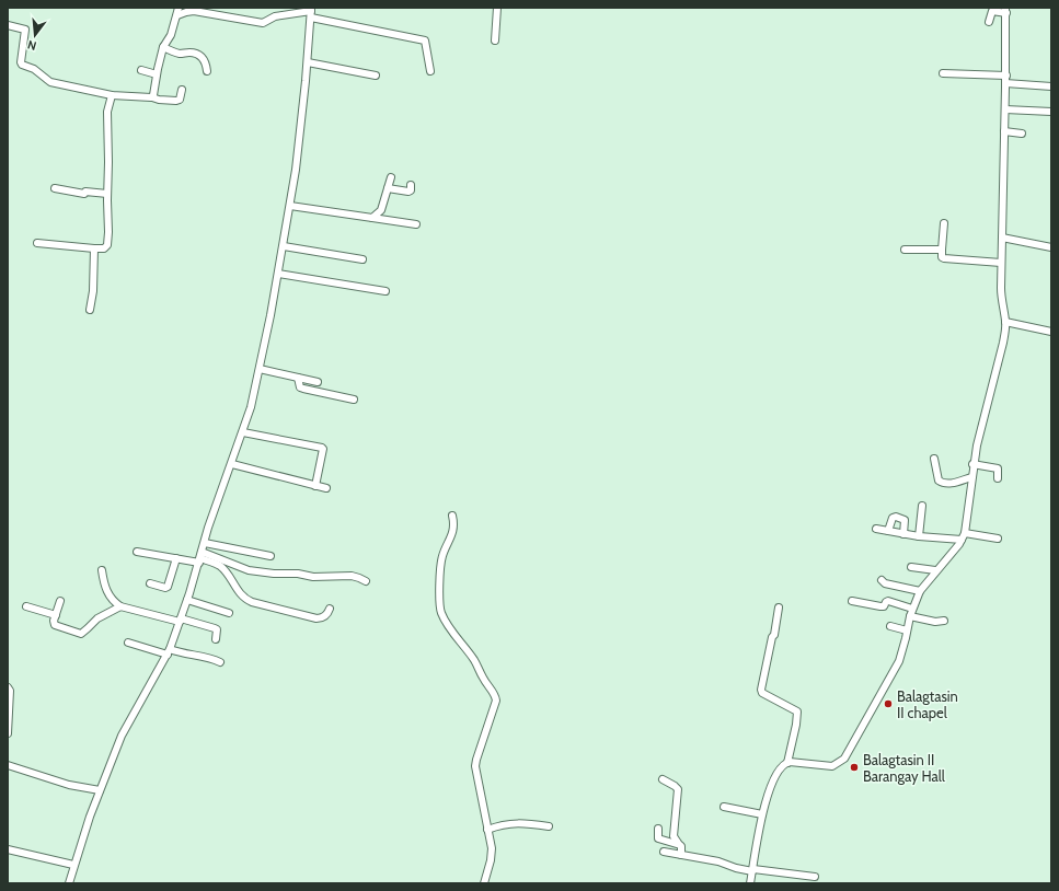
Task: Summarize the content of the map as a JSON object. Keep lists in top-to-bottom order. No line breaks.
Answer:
{"places":["Balagtasin II chapel","Balagtasin II Barangay Hall"],"north":"bottom"}
